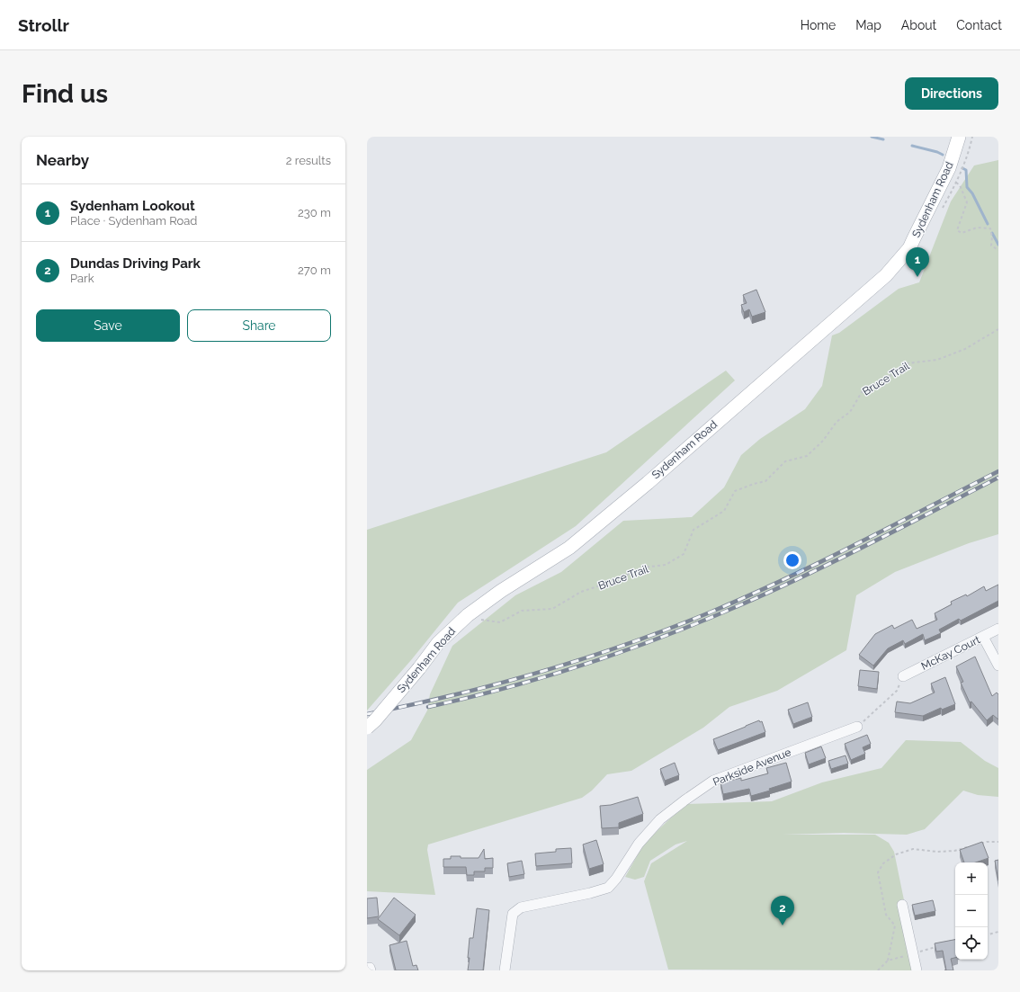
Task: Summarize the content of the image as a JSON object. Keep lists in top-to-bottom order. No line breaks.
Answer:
{"streets":{"main road":["Sydenham Road"],"street":["McKay Court","Parkside Avenue"],"path":["Bruce Trail"]},"page":{"header":"Strollr","nav":["Home","Map","About","Contact"],"buttons":["Directions",["Save","Share"]],"title":"Find us","heading":["Nearby","2 results"],"list":[{"mark":"1","name":"Sydenham Lookout","note":"Place · Sydenham Road","value":"230 m"},{"mark":"2","name":"Dundas Driving Park","note":"Park","value":"270 m"}],"pins":["1","2"],"map_buttons":["+","−"]}}
